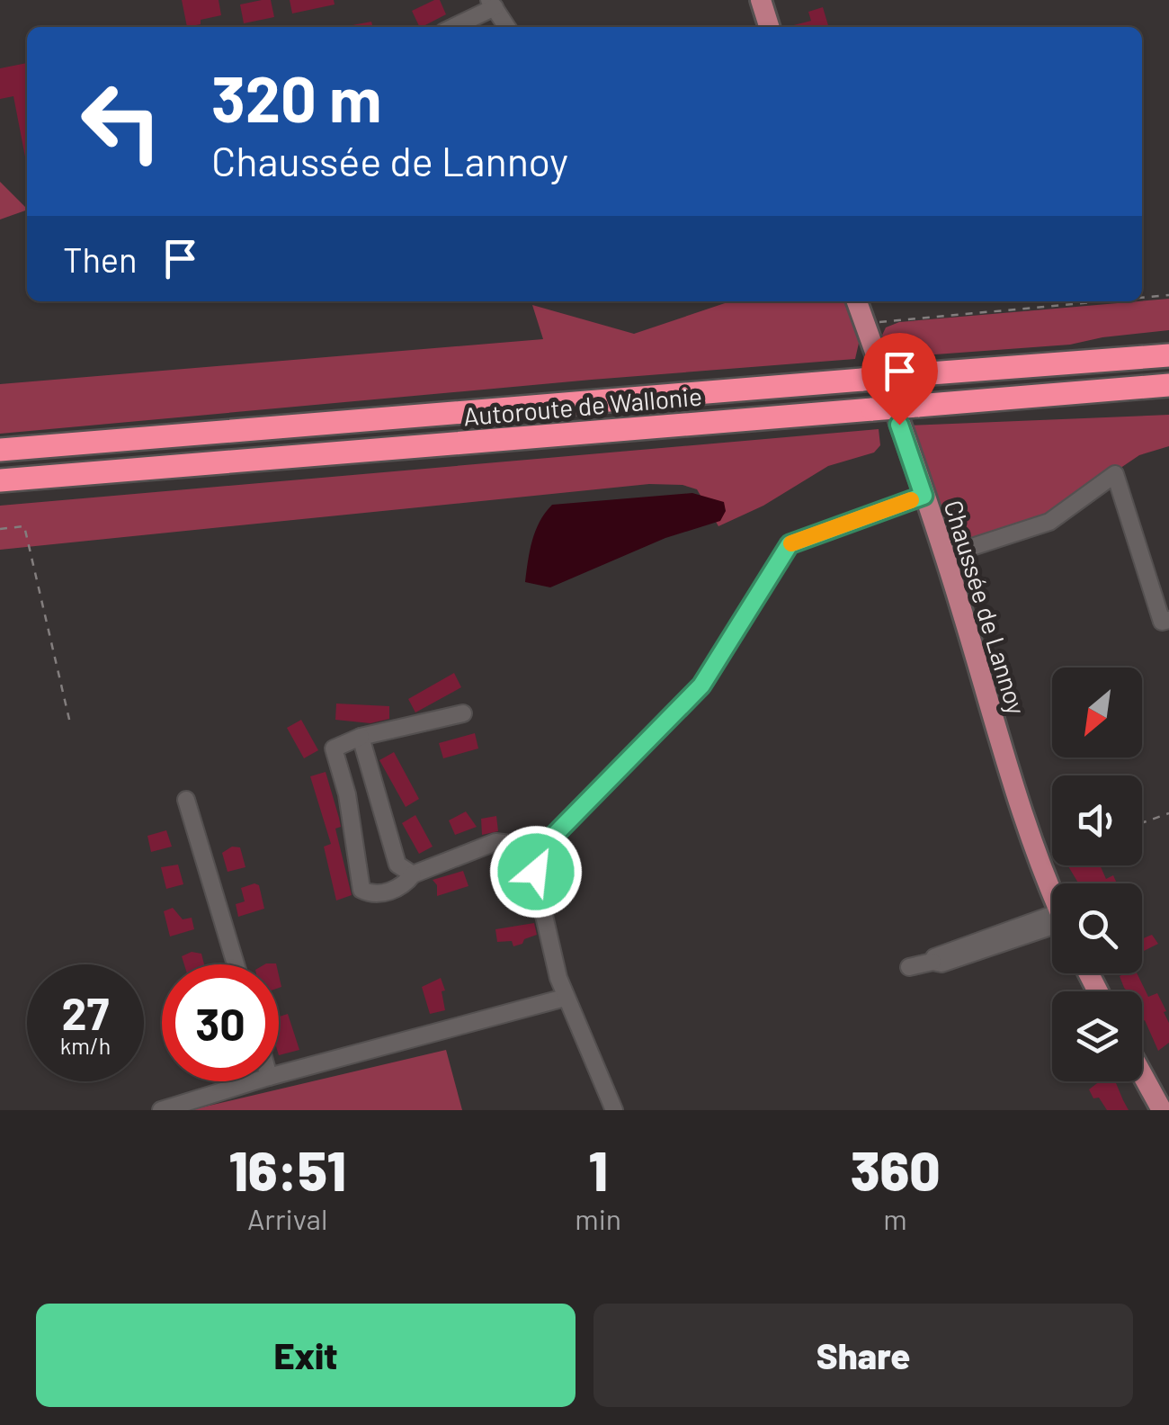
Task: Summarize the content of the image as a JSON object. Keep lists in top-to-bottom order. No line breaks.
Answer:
{"streets":{"highway":["Autoroute de Wallonie"],"main road":["Chaussée de Lannoy"]},"north":"bottom left","page":{"turn":["320 m","Chaussée de Lannoy"],"then":"Then","speed":"27 km/h","limit":"30","eta":["16:51","Arrival","1","min","360","m"],"buttons":["Exit","Share"]}}
